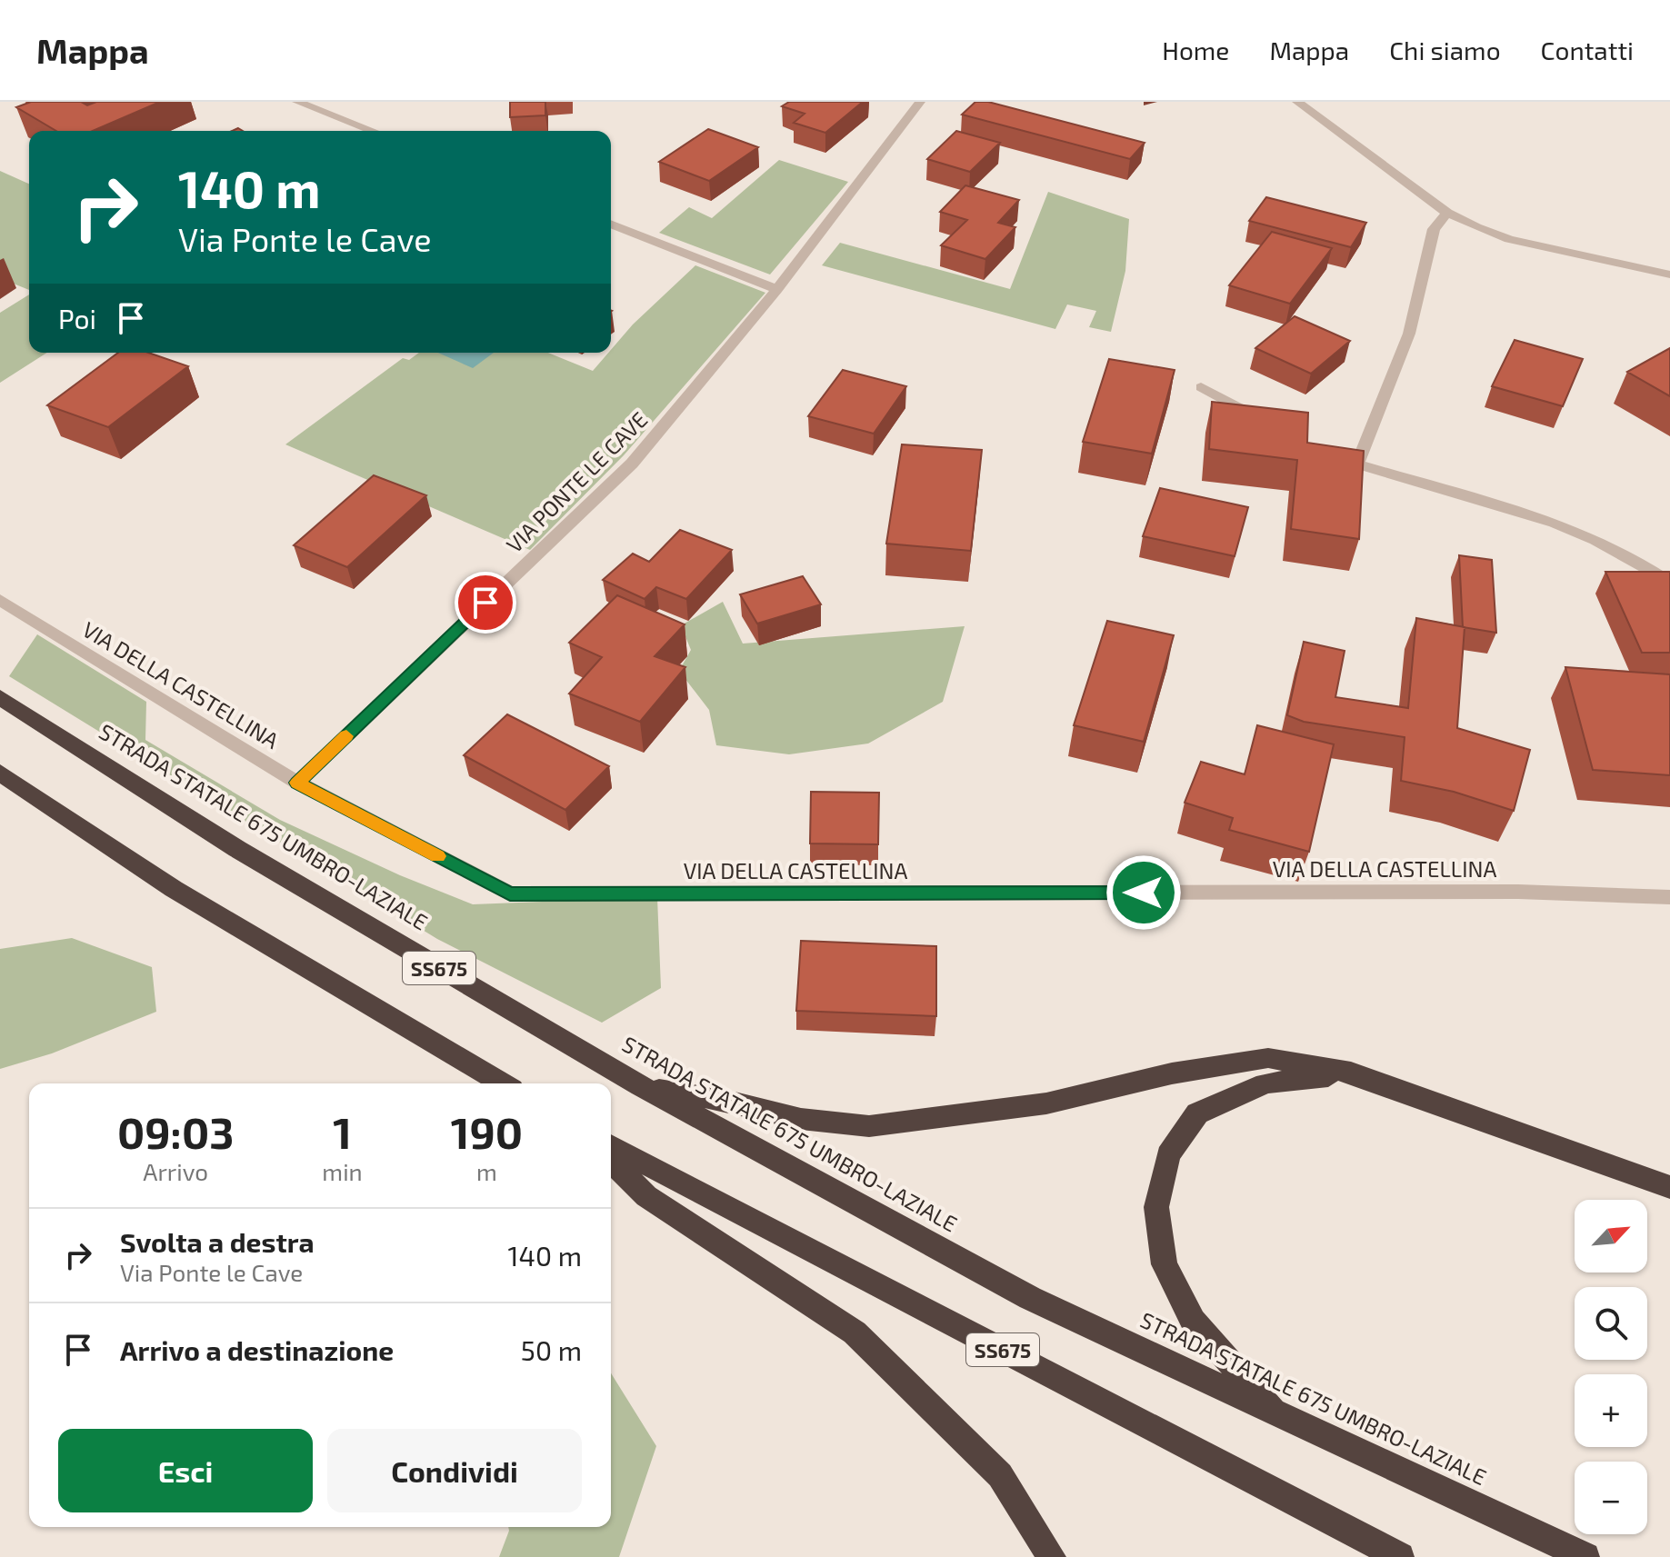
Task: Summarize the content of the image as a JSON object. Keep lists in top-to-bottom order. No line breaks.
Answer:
{"streets":{"highway":["STRADA STATALE 675 UMBRO-LAZIALE","SS675"],"street":["VIA PONTE LE CAVE","VIA DELLA CASTELLINA"]},"crossings":[["VIA PONTE LE CAVE","VIA DELLA CASTELLINA"]],"north":"top right","page":{"header":"Mappa","nav":["Home","Mappa","Chi siamo","Contatti"],"turn":["140 m","Via Ponte le Cave"],"then":"Poi","eta":["09:03","Arrivo","1","min","190","m"],"map_buttons":["+","−"],"list":[{"name":"Svolta a destra","note":"Via Ponte le Cave","value":"140 m"},{"name":"Arrivo a destinazione","value":"50 m"}],"buttons":["Esci","Condividi"]}}
